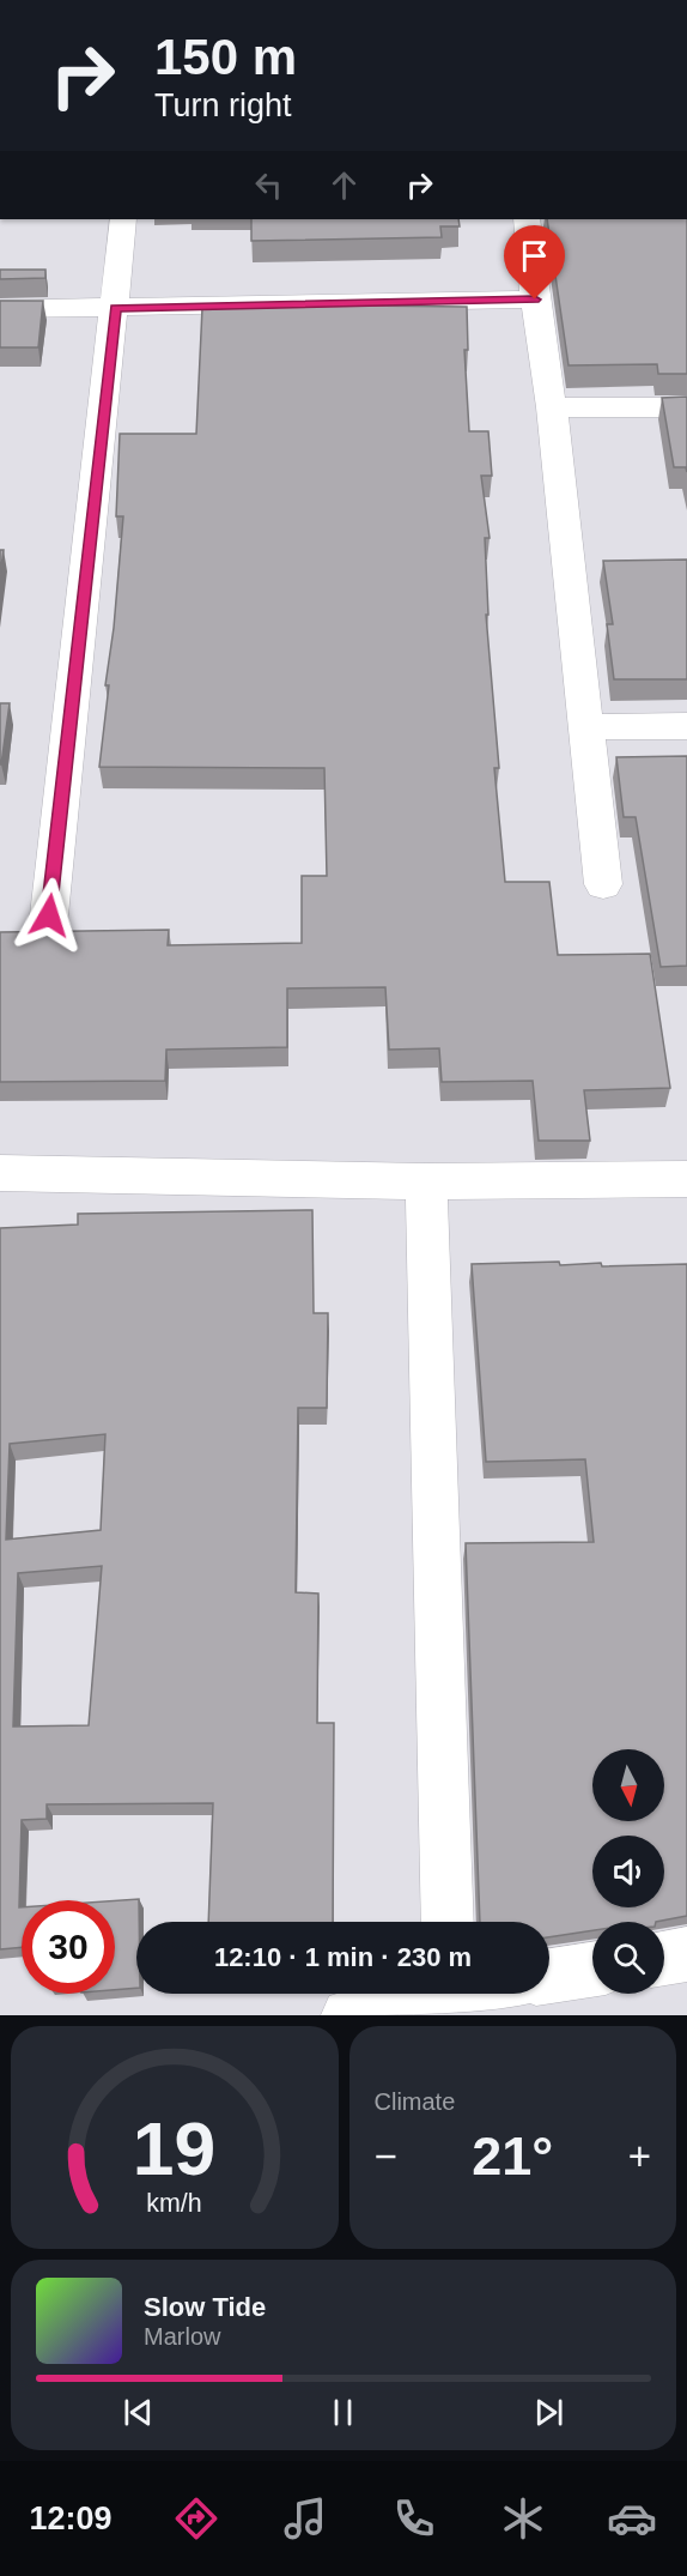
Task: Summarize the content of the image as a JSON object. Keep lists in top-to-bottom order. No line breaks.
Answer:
{"north":"bottom","page":{"turn":["150 m","Turn right"],"limit":"30","trip":"12:10 · 1 min · 230 m","tile":"Climate","heat":["−","21°","+"],"song":["Slow Tide","Marlow"],"tabs":"12:09","gauge":["19","km/h"]}}
